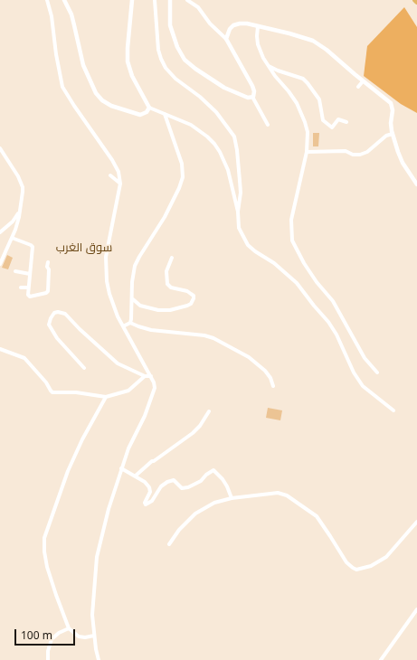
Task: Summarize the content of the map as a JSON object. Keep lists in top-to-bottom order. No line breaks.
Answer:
{"districts":["سوق الغرب"],"scale_bar":"100 m"}
